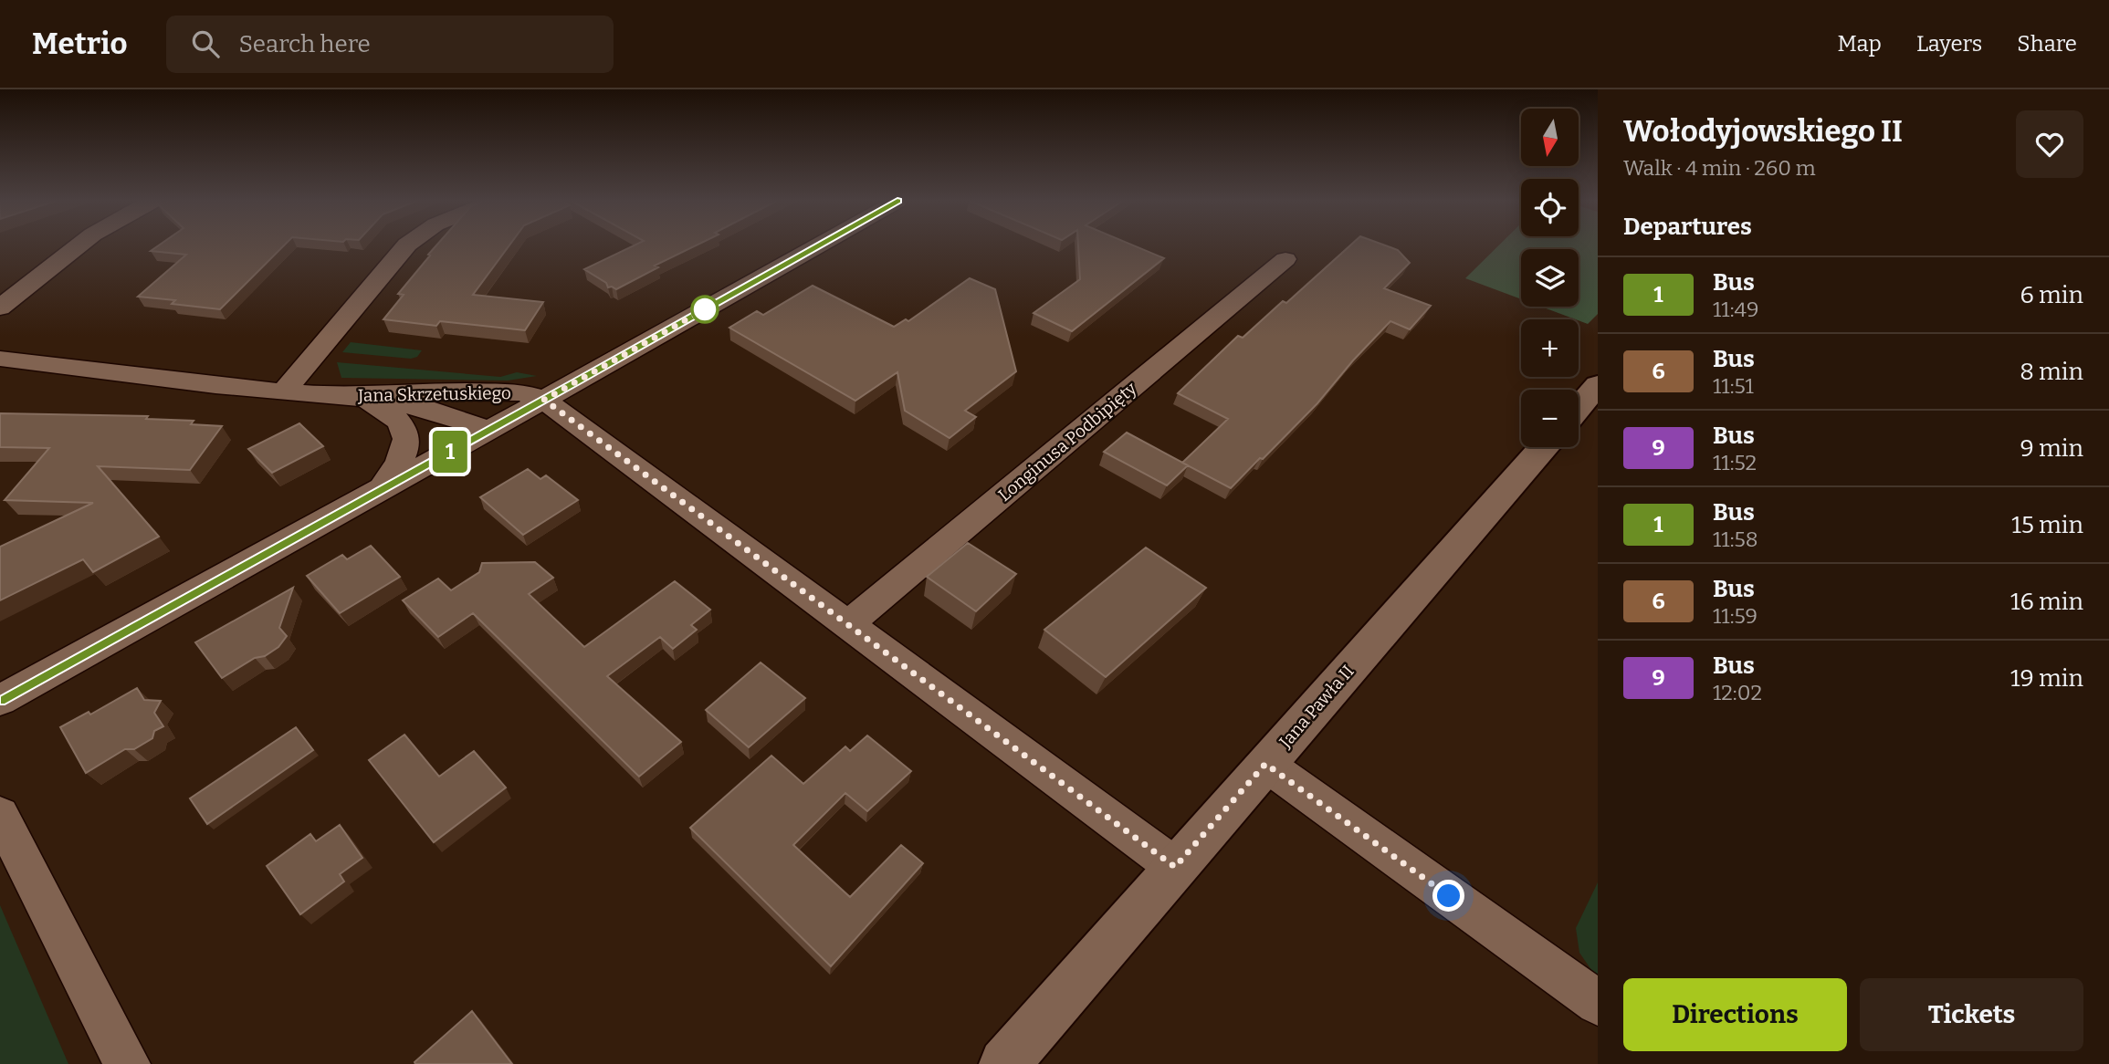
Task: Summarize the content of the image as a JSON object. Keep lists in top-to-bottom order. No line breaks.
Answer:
{"streets":{"main road":["Jana Pawła II"],"street":["Jana Skrzetuskiego","Longinusa Podbipięty"]},"crossings":[["Jana Skrzetuskiego","Longinusa Podbipięty"],["Jana Skrzetuskiego","Jana Pawła II"]],"lines":["bus line 1"],"north":"bottom","page":{"header":"Metrio","search":"Search here","nav":["Map","Layers","Share"],"on_map":"1","heading":[["Wołodyjowskiego II","Walk · 4 min · 260 m"],"Departures"],"map_buttons":["+","−"],"list":[{"mark":"1","name":"Bus","note":"11:49","value":"6 min"},{"mark":"6","name":"Bus","note":"11:51","value":"8 min"},{"mark":"9","name":"Bus","note":"11:52","value":"9 min"},{"mark":"1","name":"Bus","note":"11:58","value":"15 min"},{"mark":"6","name":"Bus","note":"11:59","value":"16 min"},{"mark":"9","name":"Bus","note":"12:02","value":"19 min"}],"buttons":["Directions","Tickets"]}}
